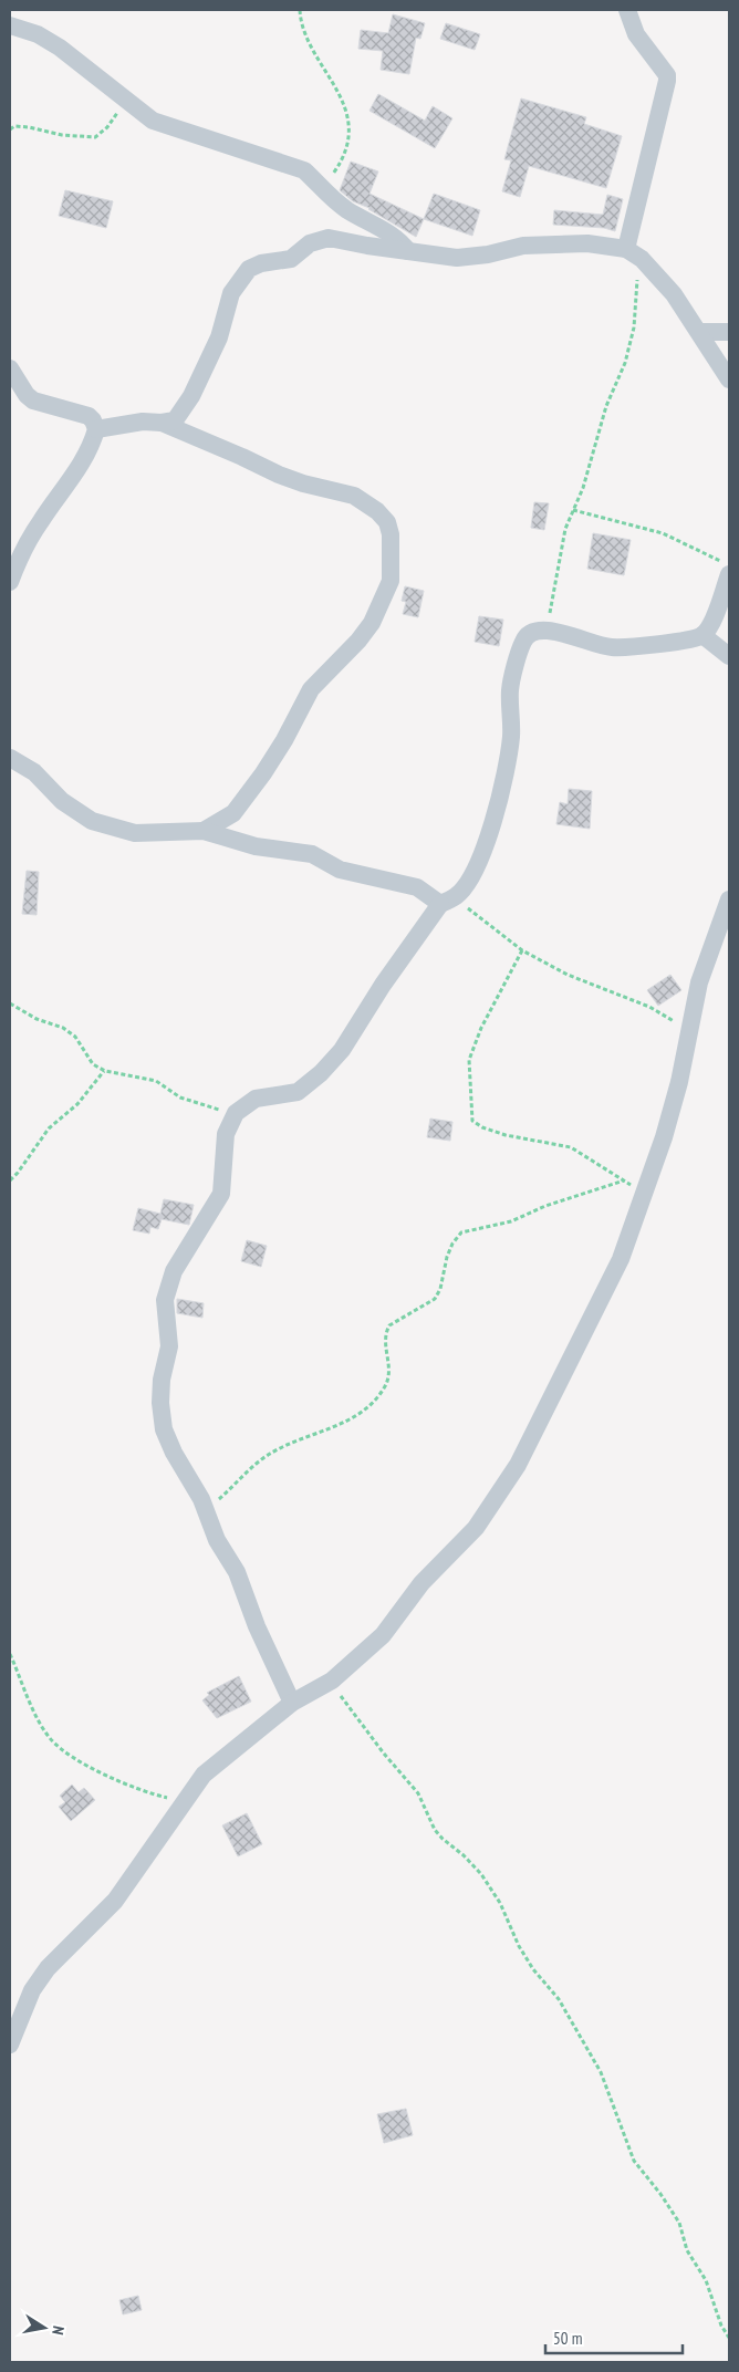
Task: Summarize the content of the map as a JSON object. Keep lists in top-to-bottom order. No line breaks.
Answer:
{"scale_bar":"50 m","north":"right"}
